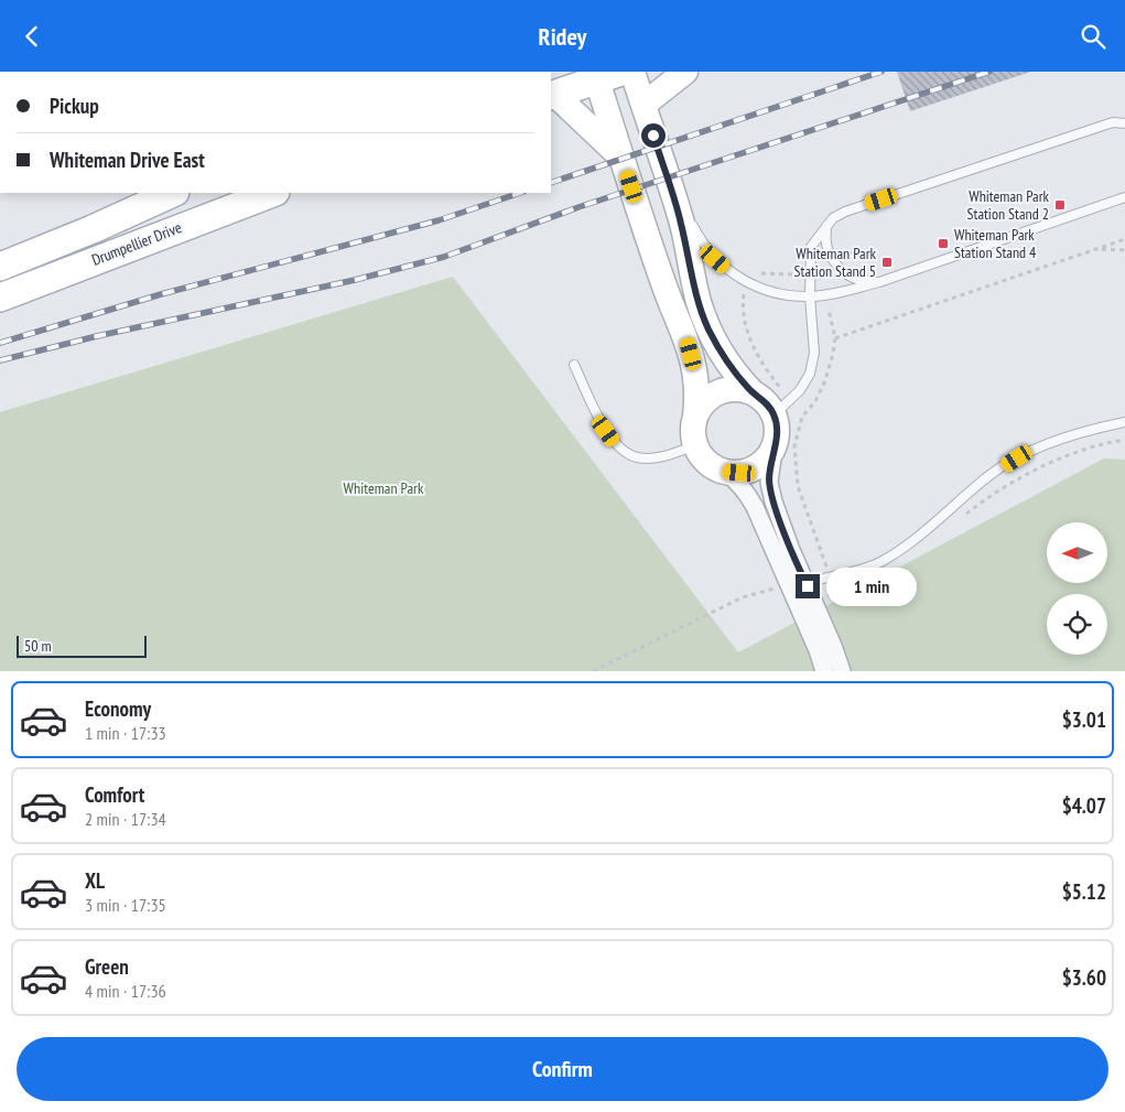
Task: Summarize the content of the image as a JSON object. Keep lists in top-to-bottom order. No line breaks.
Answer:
{"streets":{"main road":["Drumpellier Drive"]},"parks":["Whiteman Park"],"places":{"transit":["Whiteman Park Station Stand 2","Whiteman Park Station Stand 4","Whiteman Park Station Stand 5"]},"scale_bar":"50 m","north":"left","page":{"header":"Ridey","banner":["Pickup","Whiteman Drive East"],"bubble":"1 min","scale":"50 m","list":[{"name":"Economy","note":"1 min · 17:33","value":"$3.01"},{"name":"Comfort","note":"2 min · 17:34","value":"$4.07"},{"name":"XL","note":"3 min · 17:35","value":"$5.12"},{"name":"Green","note":"4 min · 17:36","value":"$3.60"}],"buttons":"Confirm"}}
